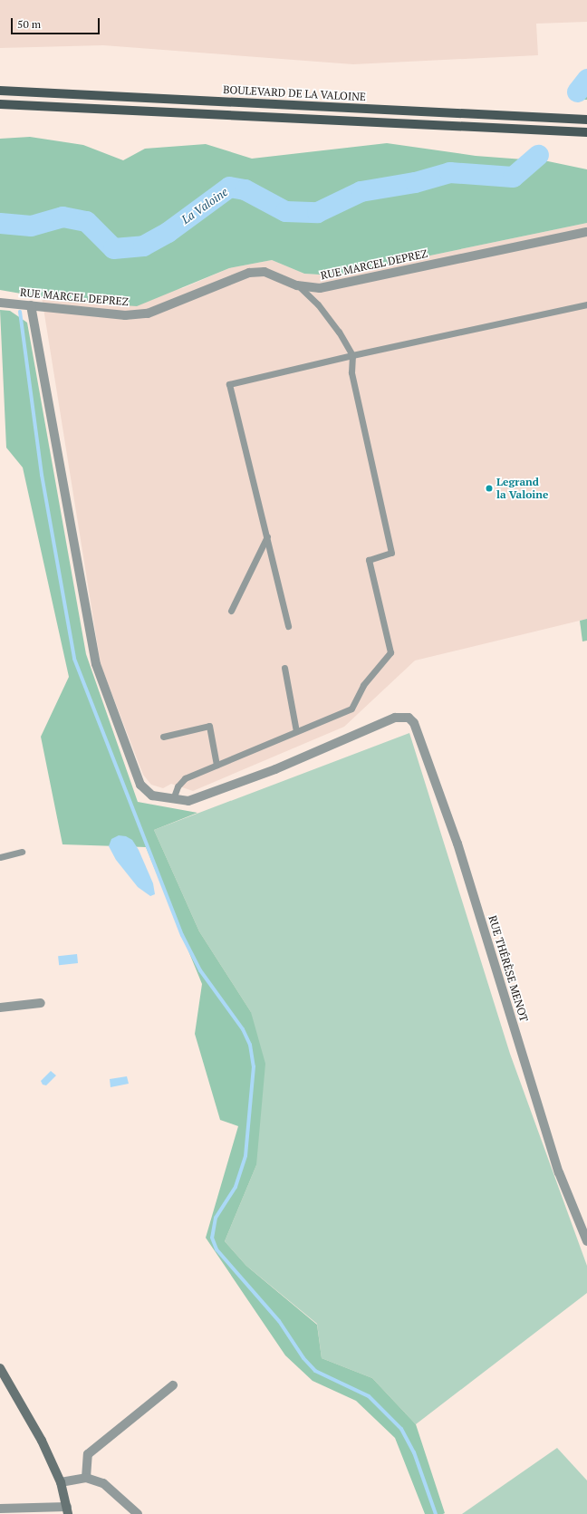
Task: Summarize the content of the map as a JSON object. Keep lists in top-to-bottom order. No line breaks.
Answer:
{"streets":{"main road":["BOULEVARD DE LA VALOINE"],"street":["RUE MARCEL DEPREZ","RUE THÉRÈSE MENOT"]},"water":["La Valoine"],"places":["Legrand la Valoine"],"scale_bar":"50 m"}
